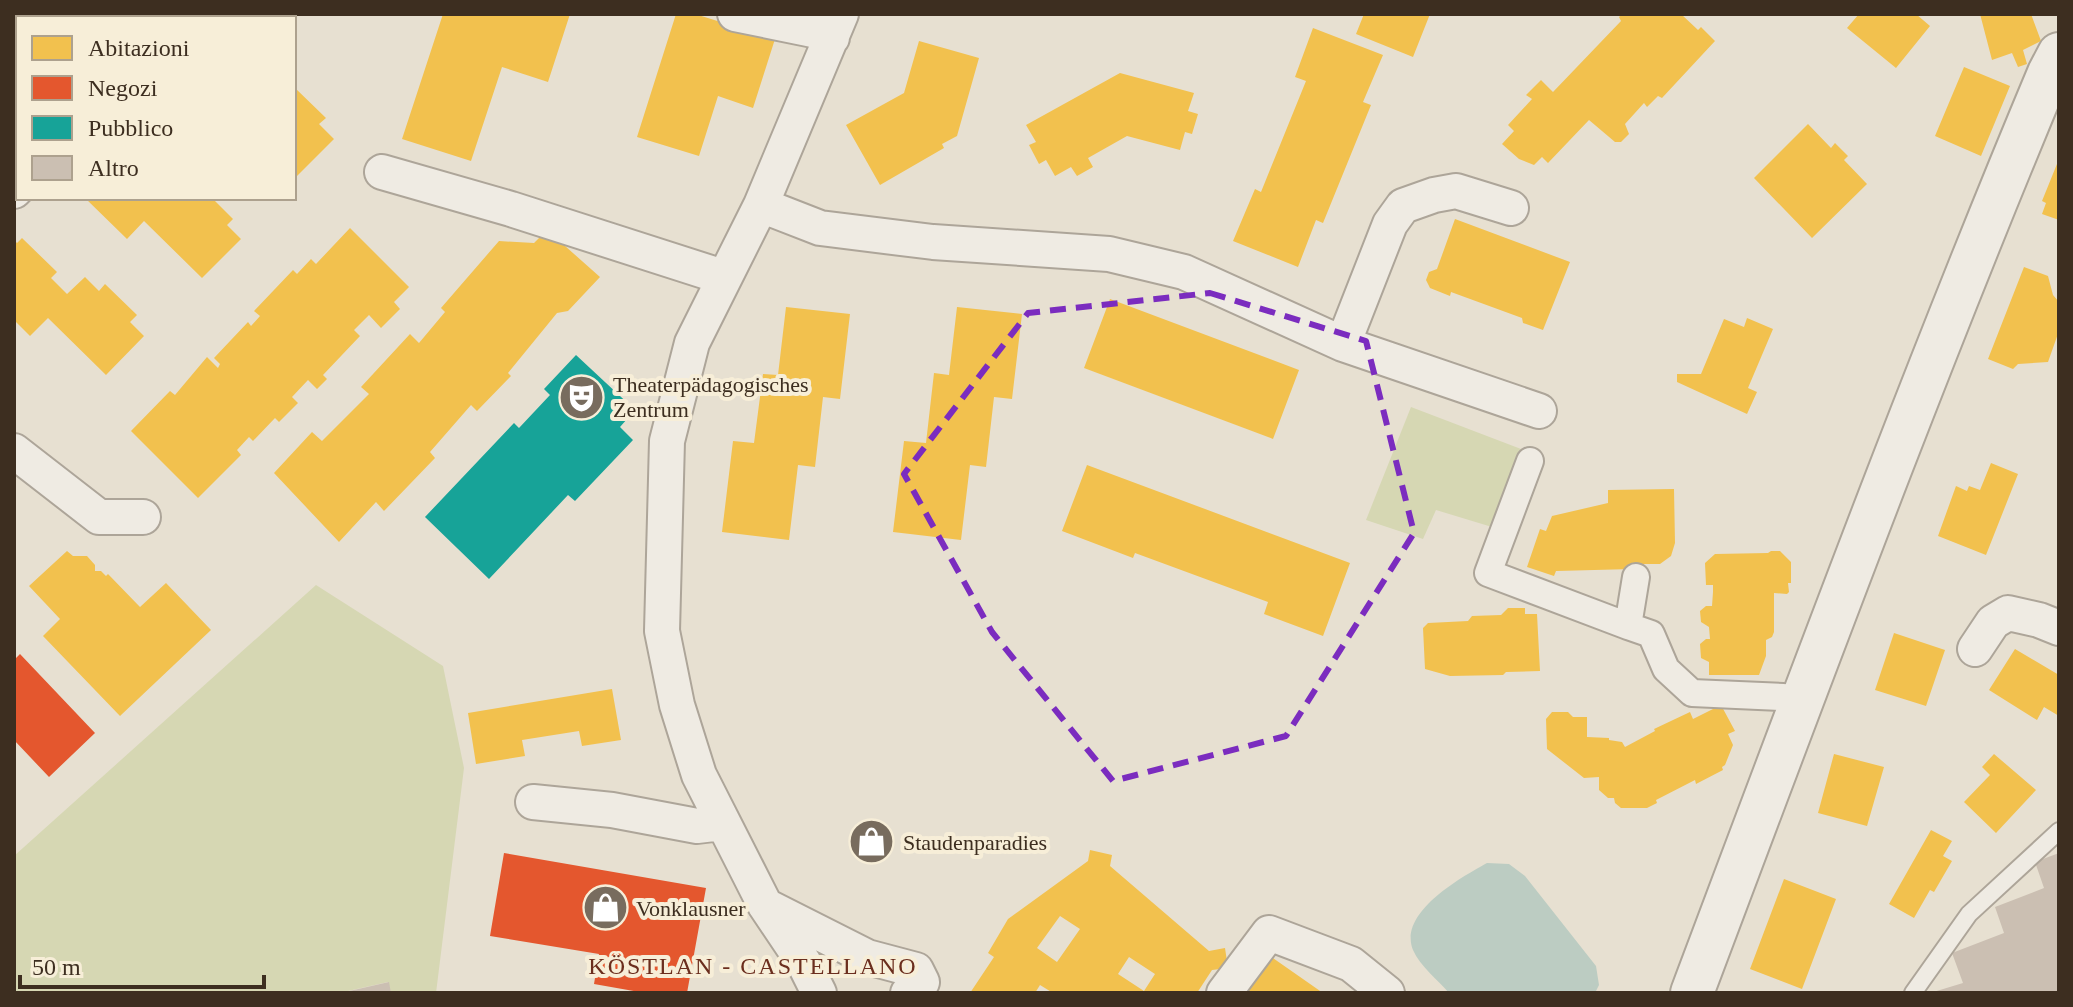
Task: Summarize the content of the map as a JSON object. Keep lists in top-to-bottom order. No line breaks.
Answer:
{"districts":["KÖSTLAN - CASTELLANO"],"places":{"theatre":["Theaterpädagogisches Zentrum"],"shop":["Staudenparadies","Vonklausner"]},"legend":["Abitazioni","Negozi","Pubblico","Altro"],"scale_bar":"50 m"}
